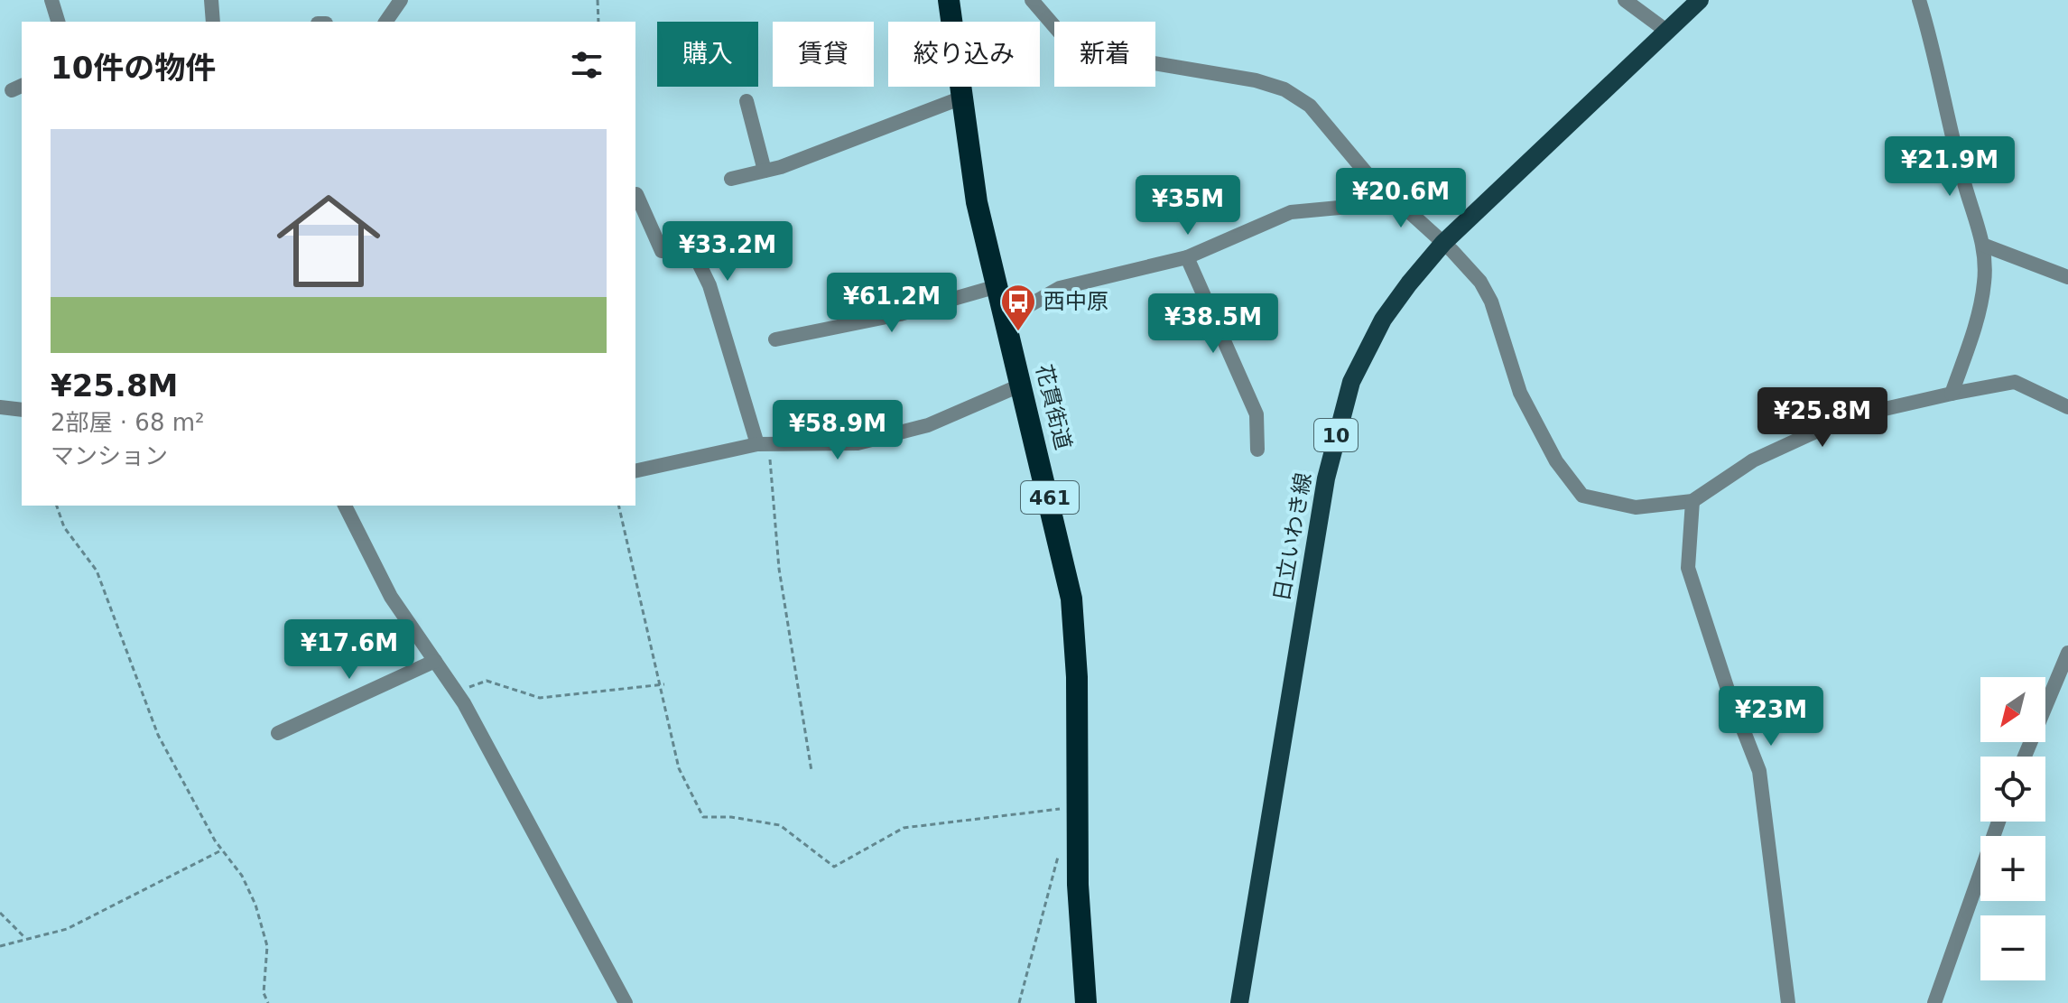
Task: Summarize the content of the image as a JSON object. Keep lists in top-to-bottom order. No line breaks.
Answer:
{"streets":{"highway":["花貫街道","461"],"main road":["10","日立いわき線"]},"places":{"bus stop":["西中原"]},"north":"bottom left","page":{"chip":["購入","賃貸","絞り込み","新着"],"heading":"10件の物件","list":[{"name":"¥25.8M","note":"2部屋 · 68 m² · マンション"}],"price":["¥21.9M","¥20.6M","¥35M","¥33.2M","¥61.2M","¥38.5M","¥25.8M","¥58.9M","¥17.6M","¥23M"],"map_buttons":["+","−"]}}
